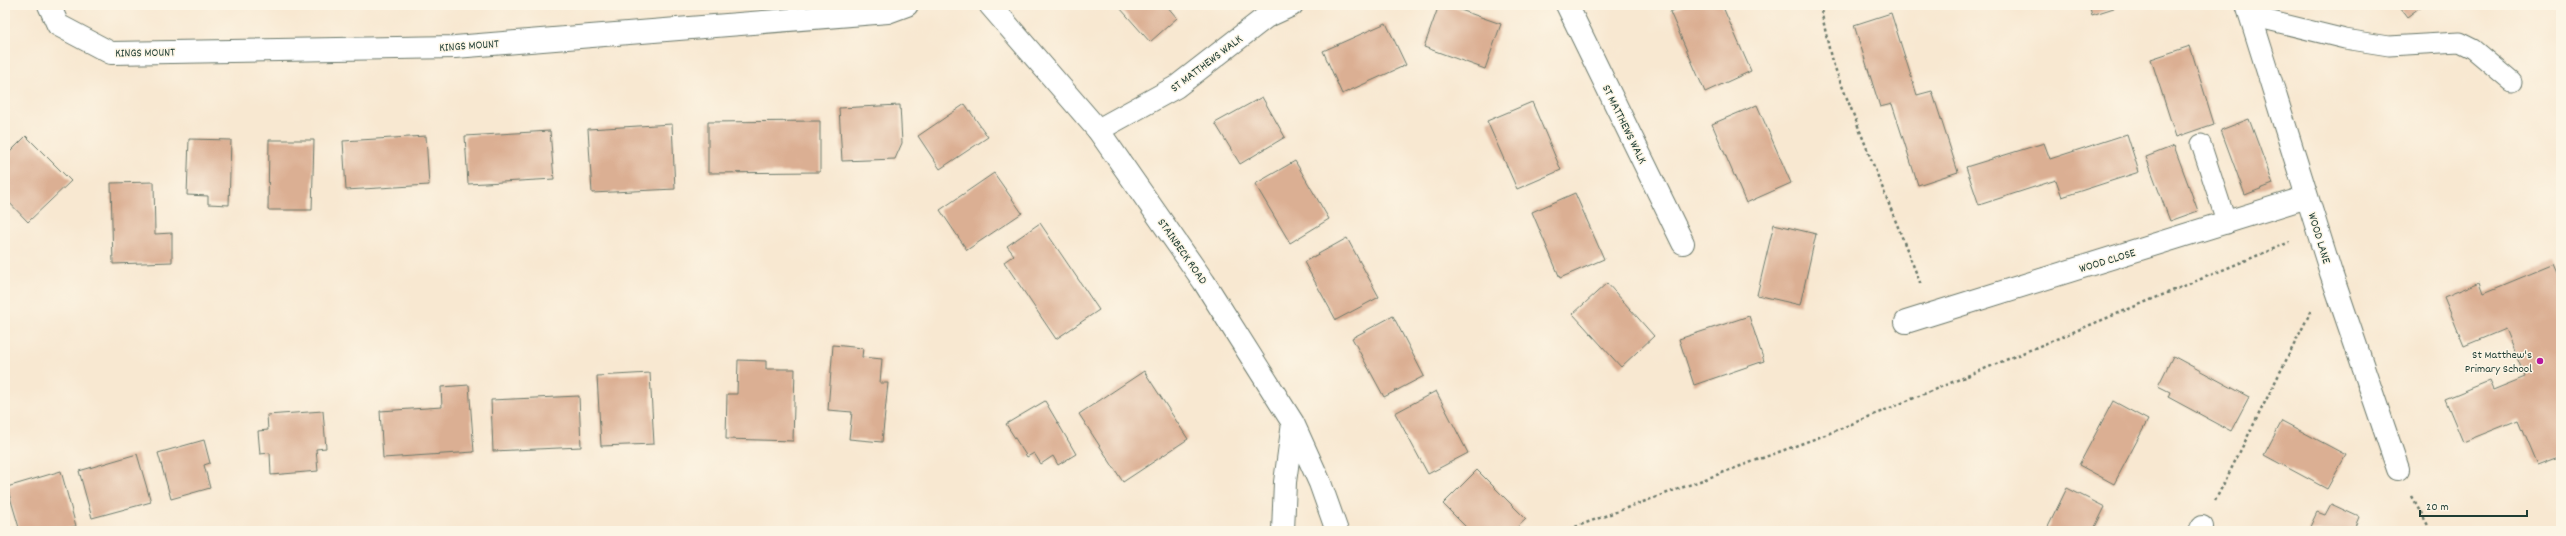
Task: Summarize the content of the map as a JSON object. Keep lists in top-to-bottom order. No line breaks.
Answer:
{"streets":{"street":["KINGS MOUNT","ST MATTHEWS WALK","WOOD LANE","STAINBECK ROAD","WOOD CLOSE"]},"crossings":[["ST MATTHEWS WALK","STAINBECK ROAD"],["WOOD LANE","WOOD CLOSE"]],"places":["St Matthew's Primary School"],"scale_bar":"20 m"}
